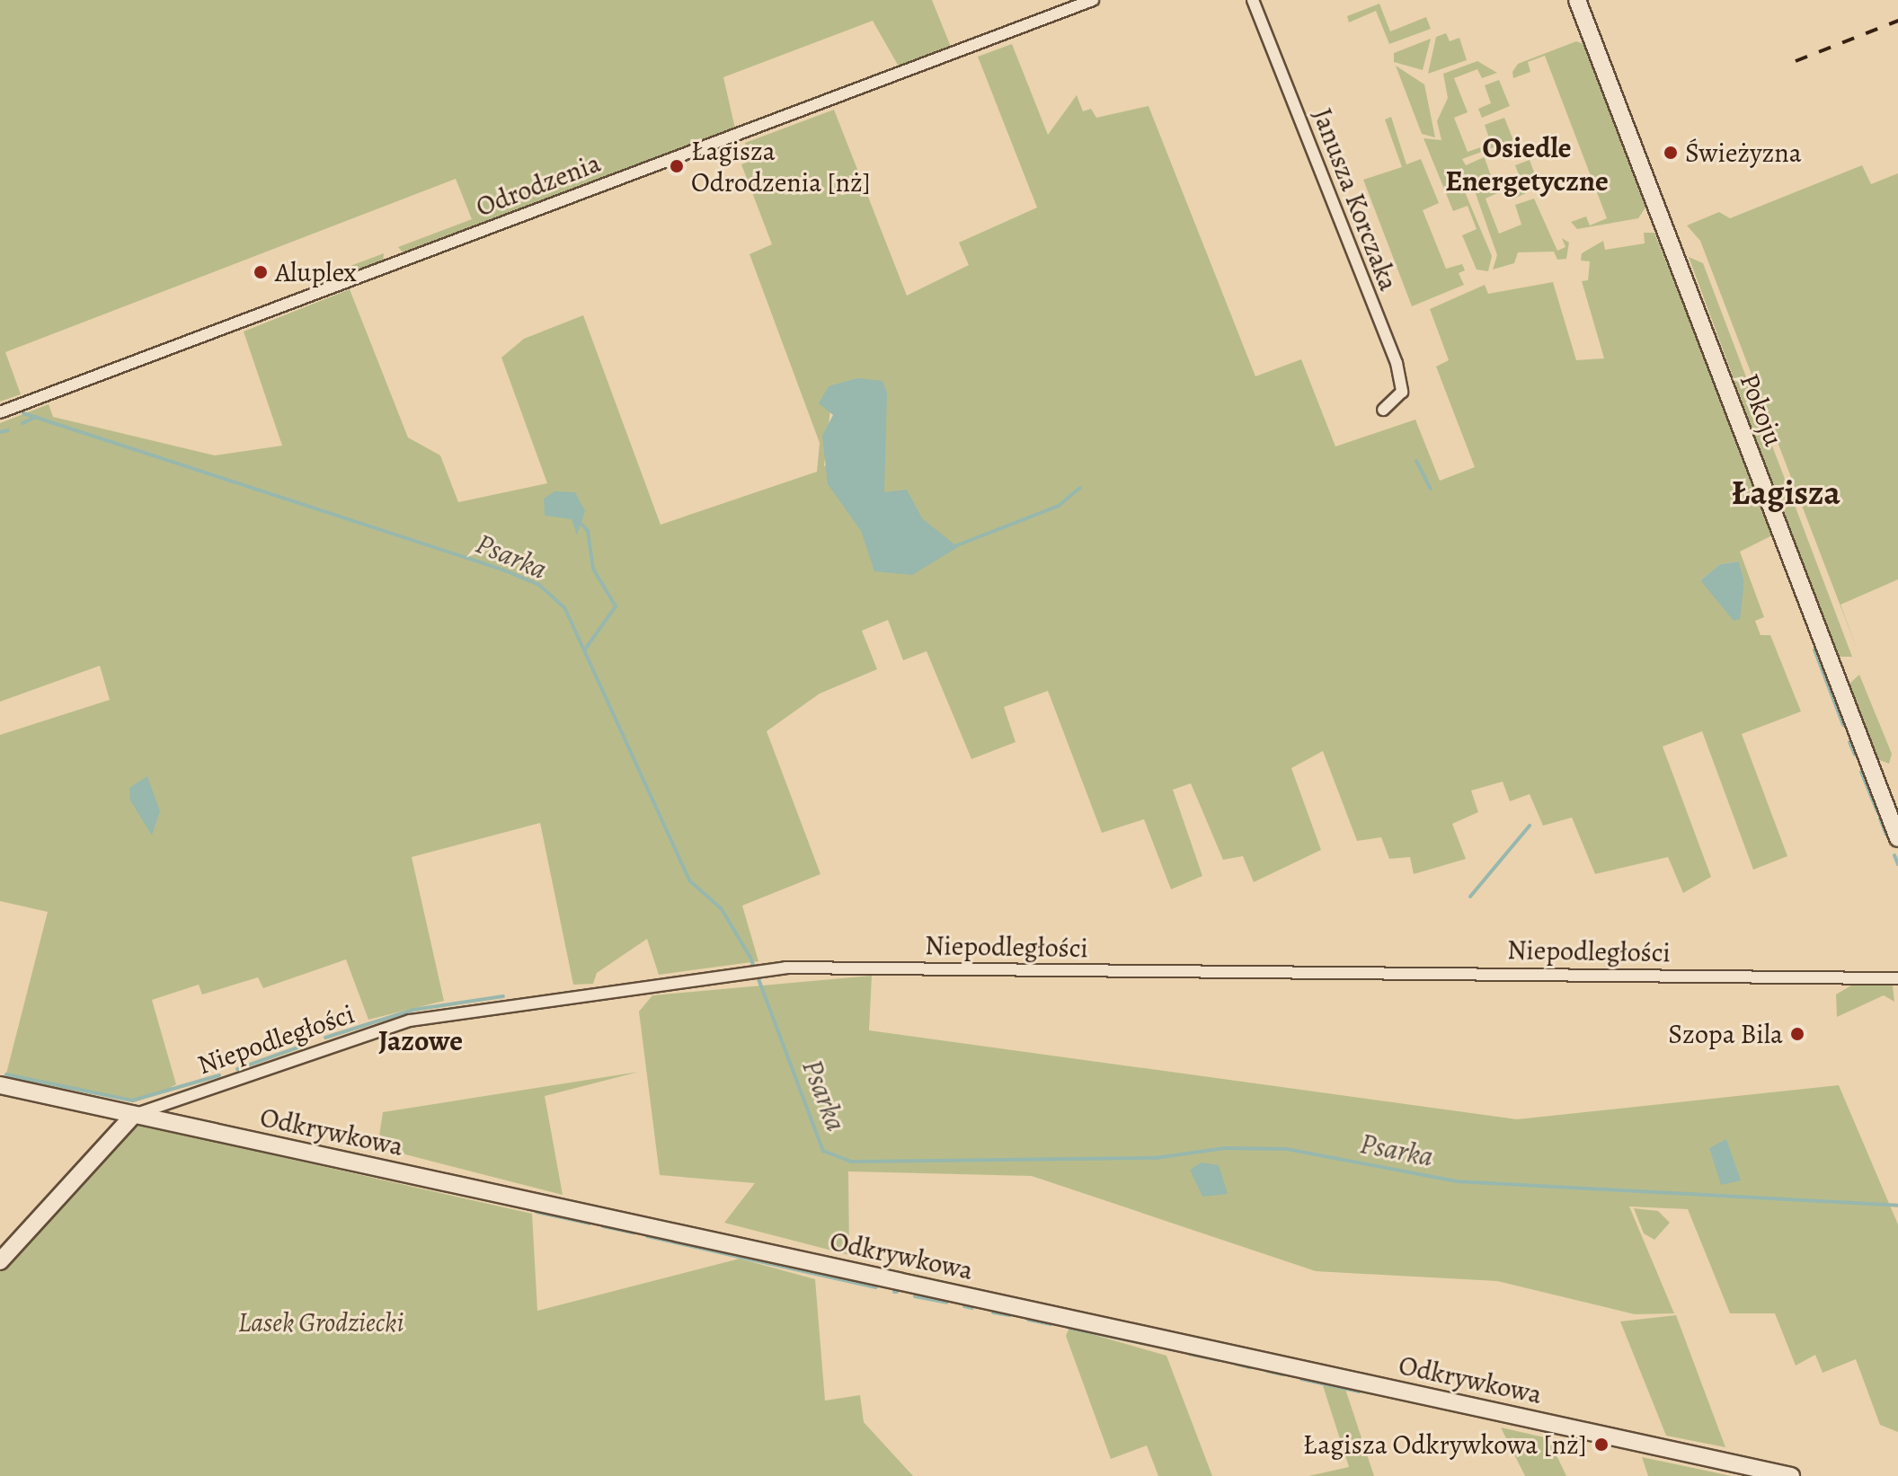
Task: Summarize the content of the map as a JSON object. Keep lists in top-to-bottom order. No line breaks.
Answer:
{"streets":{"street":["Odrodzenia","Janusza Korczaka","Pokoju","Niepodległości","Odkrywkowa"]},"crossings":[["Niepodległości","Odkrywkowa"]],"districts":["Osiedle Energetyczne","Łagisza","Jazowe"],"water":["Psarka"],"parks":["Lasek Grodziecki"],"places":["Świeżyzna","Łagisza Odrodzenia [nż]","Aluplex","Szopa Bila","Łagisza Odkrywkowa [nż]"]}
